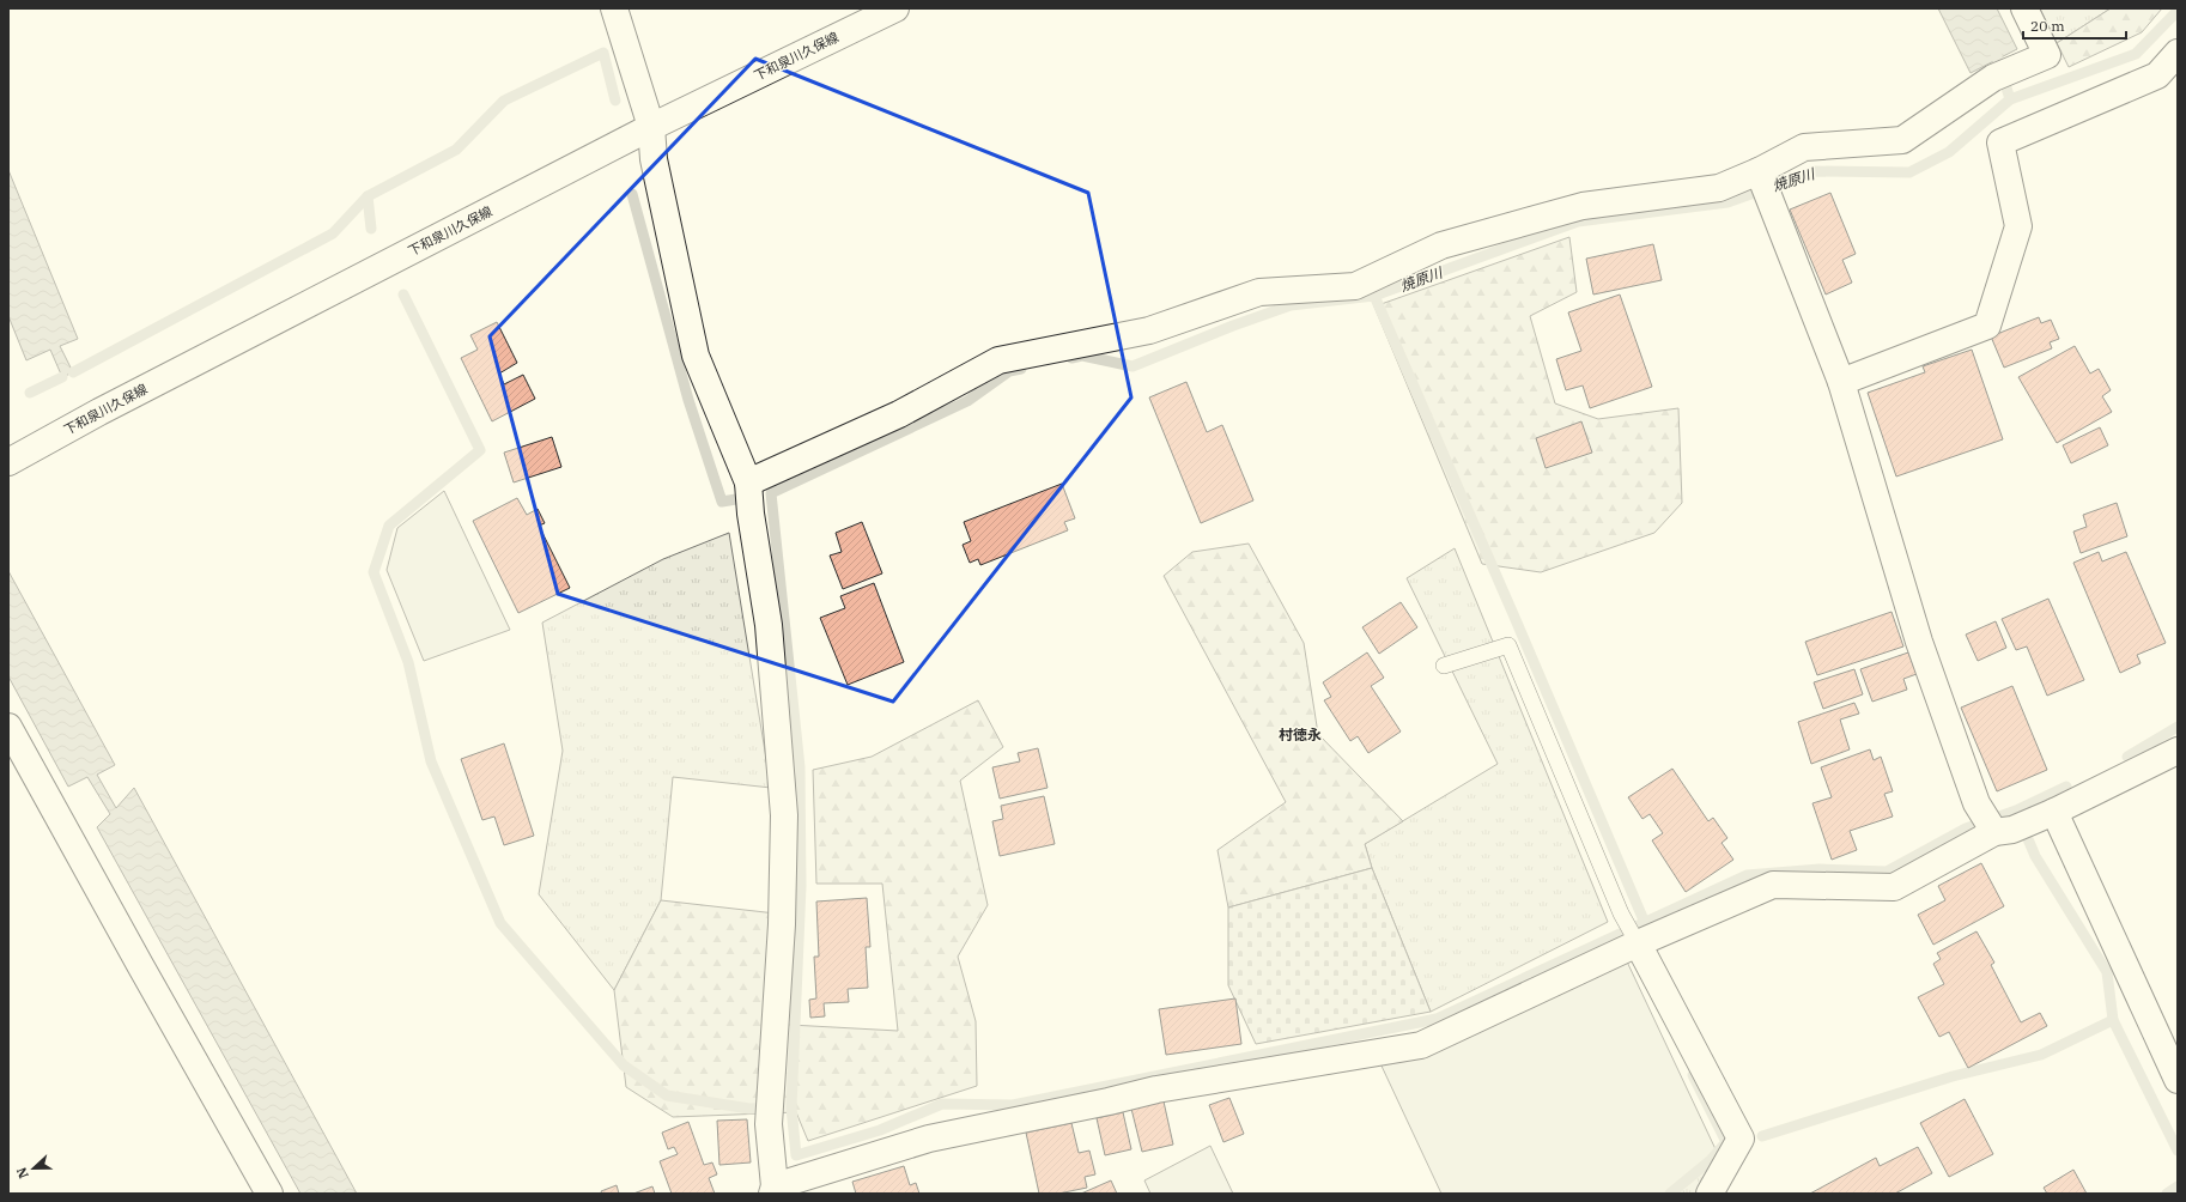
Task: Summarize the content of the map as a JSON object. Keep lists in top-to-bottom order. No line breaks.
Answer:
{"streets":{"street":["下和泉川久保線"]},"districts":["村徳永"],"water":["焼原川"],"scale_bar":"20 m","north":"left"}
